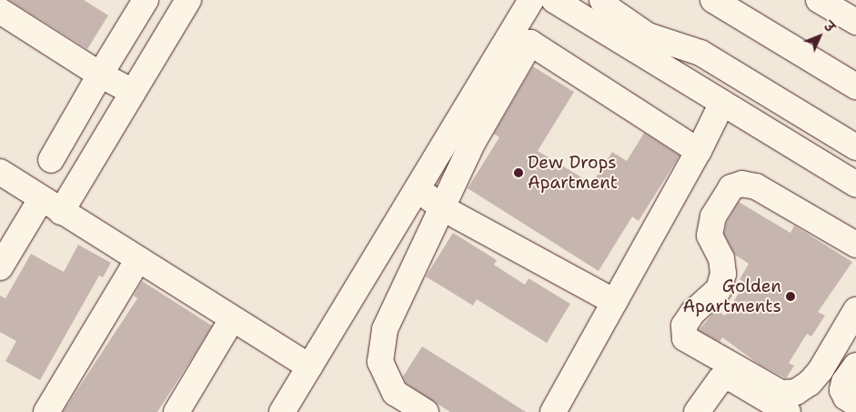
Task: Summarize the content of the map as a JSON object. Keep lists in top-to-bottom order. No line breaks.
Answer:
{"places":["Dew Drops Apartment","Golden Apartments"],"north":"top right"}
